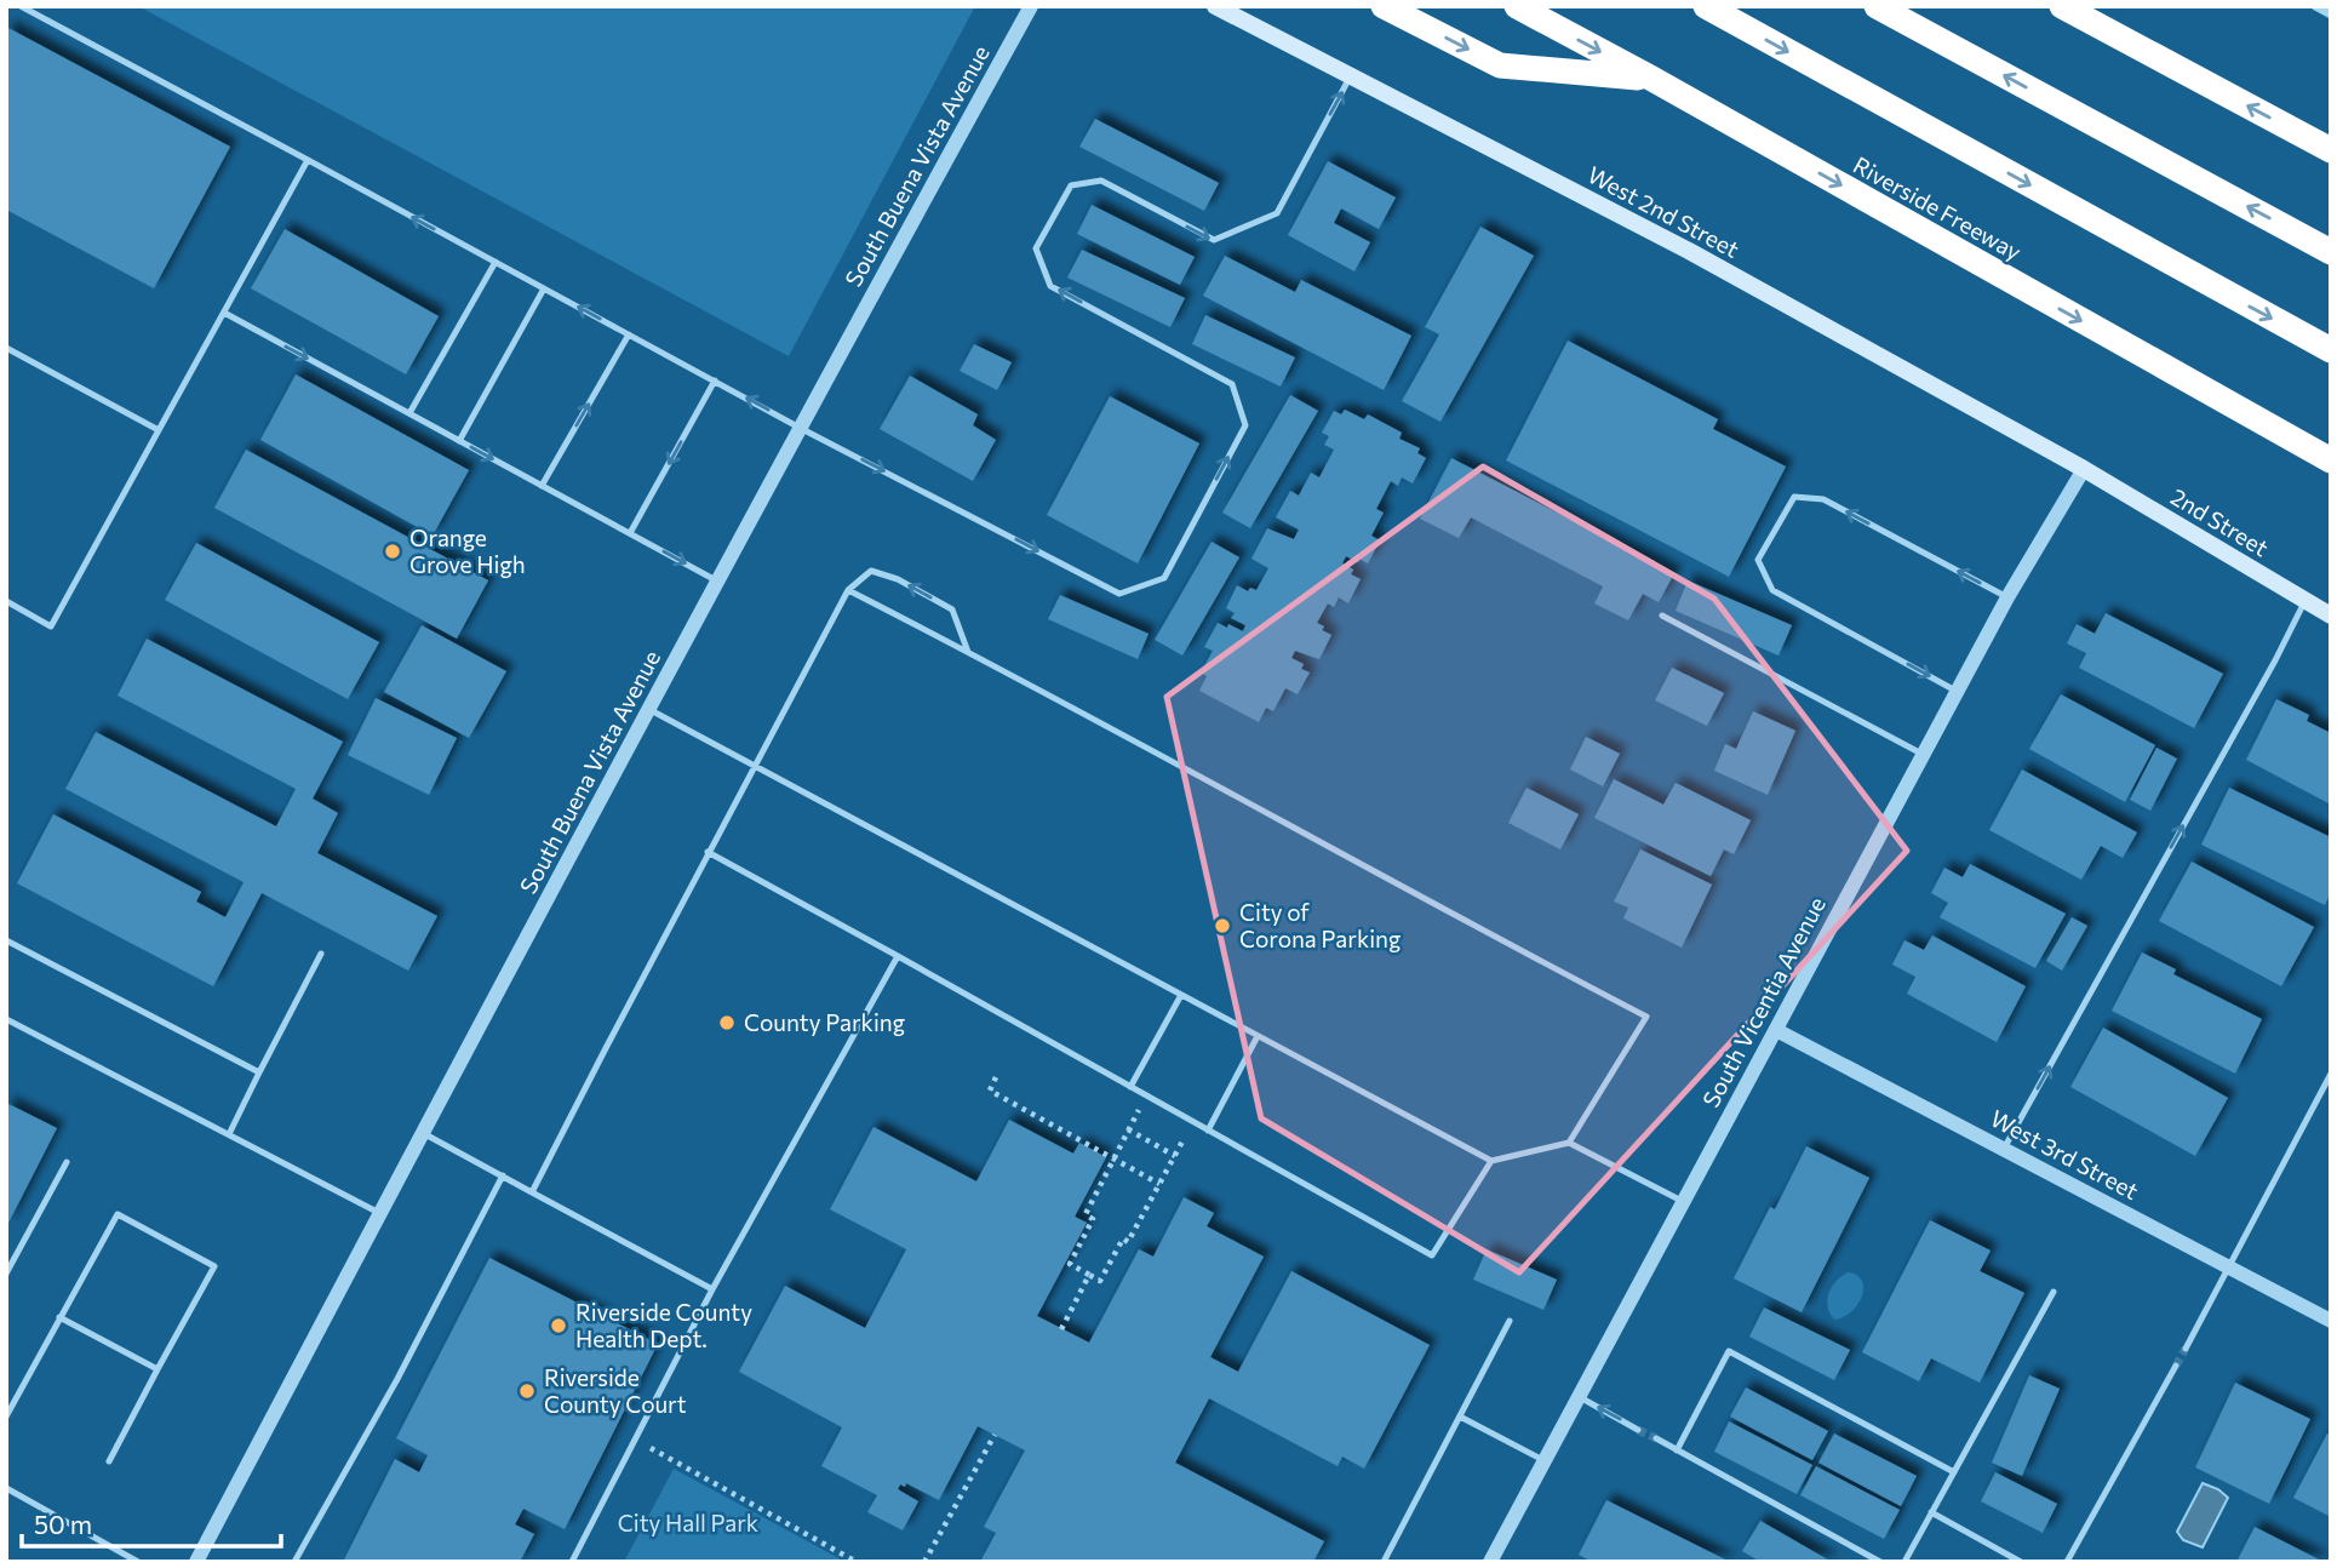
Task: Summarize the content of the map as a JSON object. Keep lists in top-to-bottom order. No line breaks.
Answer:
{"streets":{"highway":["Riverside Freeway"],"main road":["West 2nd Street","2nd Street"],"street":["South Buena Vista Avenue","South Vicentia Avenue","West 3rd Street"]},"crossings":[["West 2nd Street","2nd Street"],["West 2nd Street","South Vicentia Avenue"],["2nd Street","South Vicentia Avenue"],["South Vicentia Avenue","West 3rd Street"]],"parks":["City Hall Park"],"places":["Orange Grove High","City of Corona Parking","County Parking","Riverside County Health Dept.","Riverside County Court"],"scale_bar":"50 m"}
